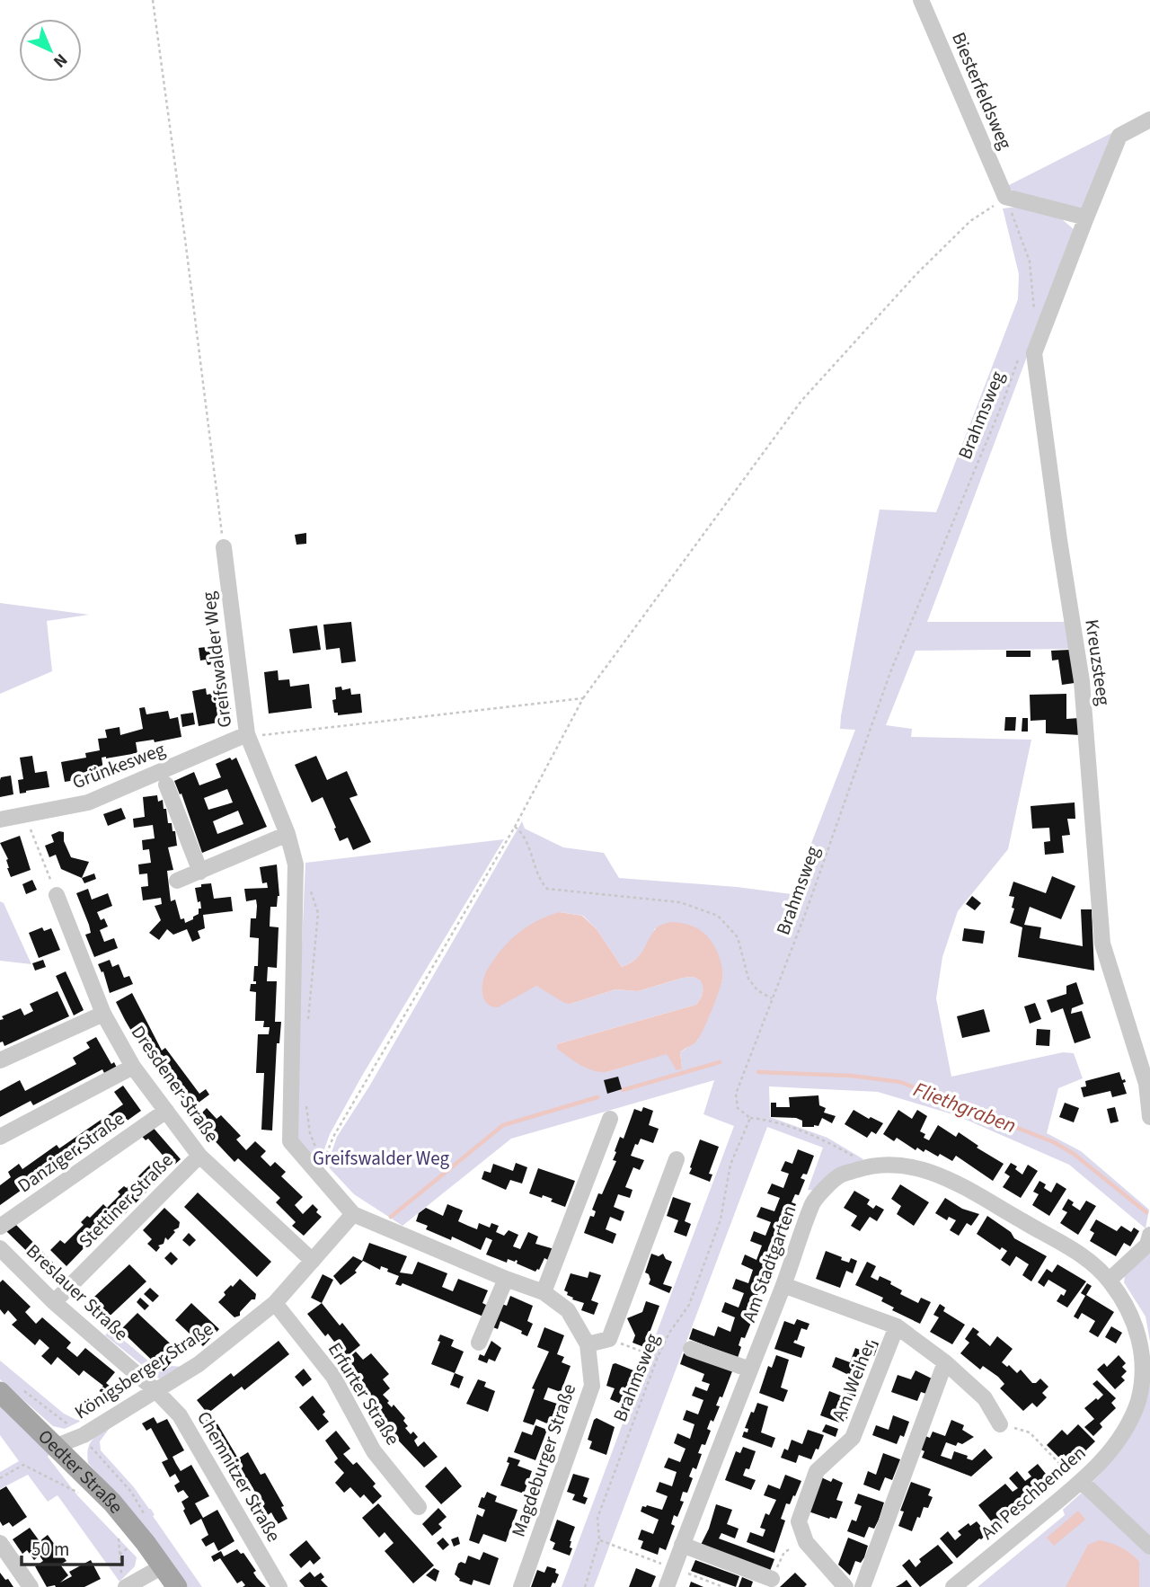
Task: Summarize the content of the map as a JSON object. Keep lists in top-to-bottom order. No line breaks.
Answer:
{"streets":{"main road":["Oedter Straße"],"street":["Biesterfeldsweg","Greifswalder Weg","Kreuzsteeg","Grünkesweg","Dresdener Straße","Danziger Straße","Stettiner Straße","Am Stadtgarten","Breslauer Straße","Königsberger Straße","Am Weiher","Erfurter Straße","Magdeburger Straße","Chemnitzer Straße","An Peschbenden"],"path":["Brahmsweg"]},"crossings":[["Greifswalder Weg","Grünkesweg"],["Greifswalder Weg","Königsberger Straße"],["Greifswalder Weg","Magdeburger Straße"],["Dresdener Straße","Danziger Straße"],["Dresdener Straße","Stettiner Straße"],["Dresdener Straße","Königsberger Straße"],["Stettiner Straße","Breslauer Straße"],["Am Stadtgarten","Am Weiher"],["Am Stadtgarten","An Peschbenden"],["Breslauer Straße","Königsberger Straße"],["Breslauer Straße","Chemnitzer Straße"],["Königsberger Straße","Erfurter Straße"],["Königsberger Straße","Magdeburger Straße"],["Königsberger Straße","Oedter Straße"],["Königsberger Straße","Chemnitzer Straße"]],"water":["Fliethgraben"],"parks":["Greifswalder Weg"],"scale_bar":"50 m","north":"bottom right"}
